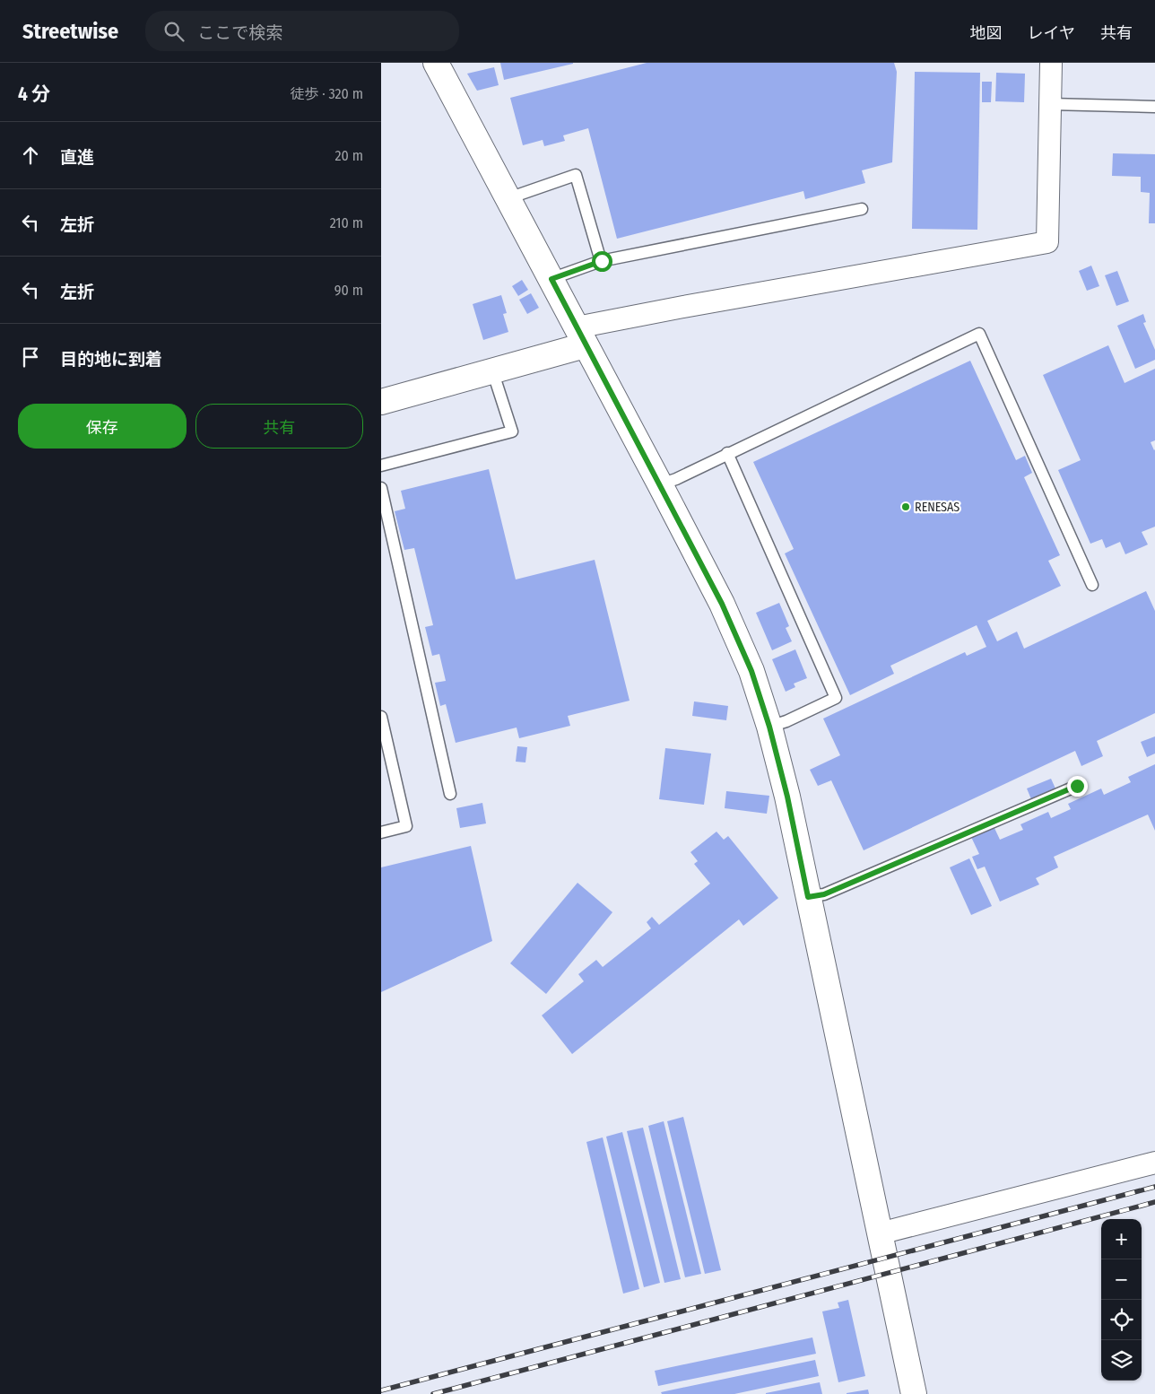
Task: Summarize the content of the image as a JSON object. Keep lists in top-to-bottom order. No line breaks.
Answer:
{"places":["RENESAS"],"page":{"header":"Streetwise","search":"ここで検索","nav":["地図","レイヤ","共有"],"heading":["4 分","徒歩 · 320 m"],"list":[["直進","20 m"],["左折","210 m"],["左折","90 m"],"目的地に到着"],"buttons":["保存","共有"],"map_buttons":["+","−"]}}
